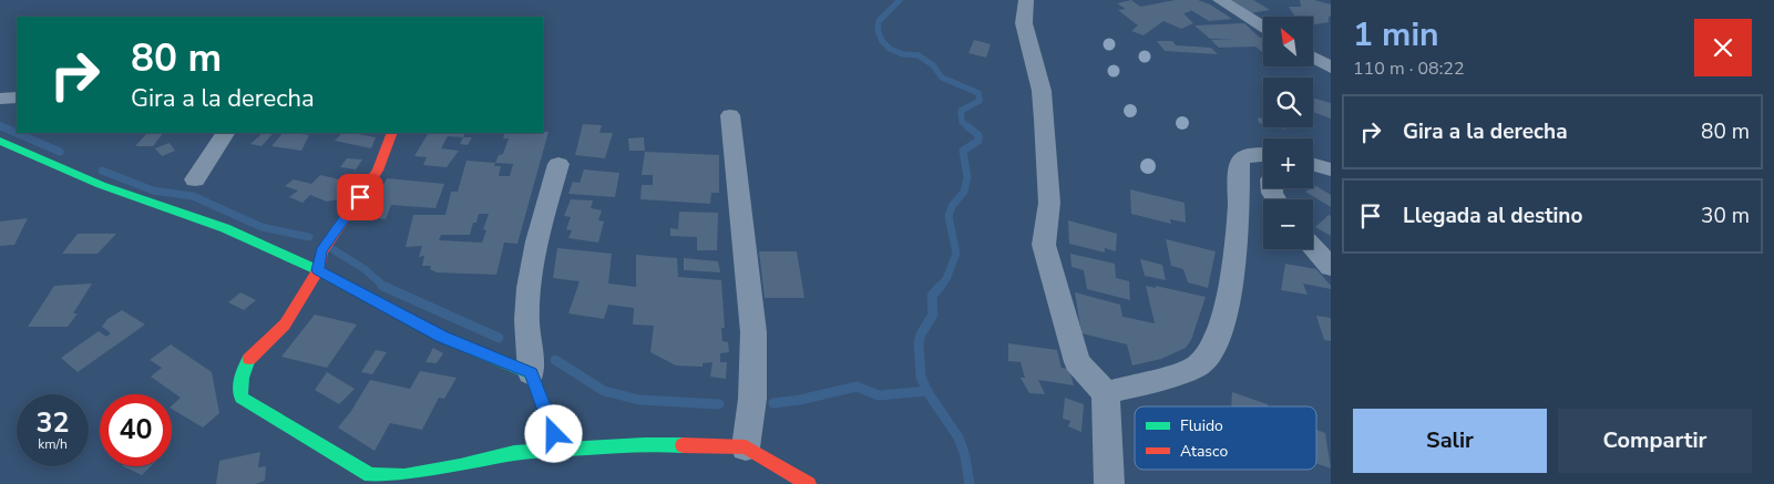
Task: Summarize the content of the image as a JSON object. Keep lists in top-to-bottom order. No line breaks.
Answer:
{"legend":["Fluido","Atasco"],"north":"top left","page":{"heading":["1 min","110 m · 08:22"],"map_buttons":["+","−"],"turn":["80 m","Gira a la derecha"],"list":[{"name":"Gira a la derecha","value":"80 m"},{"name":"Llegada al destino","value":"30 m"}],"speed":"32 km/h","limit":"40","buttons":["Salir","Compartir"]}}
